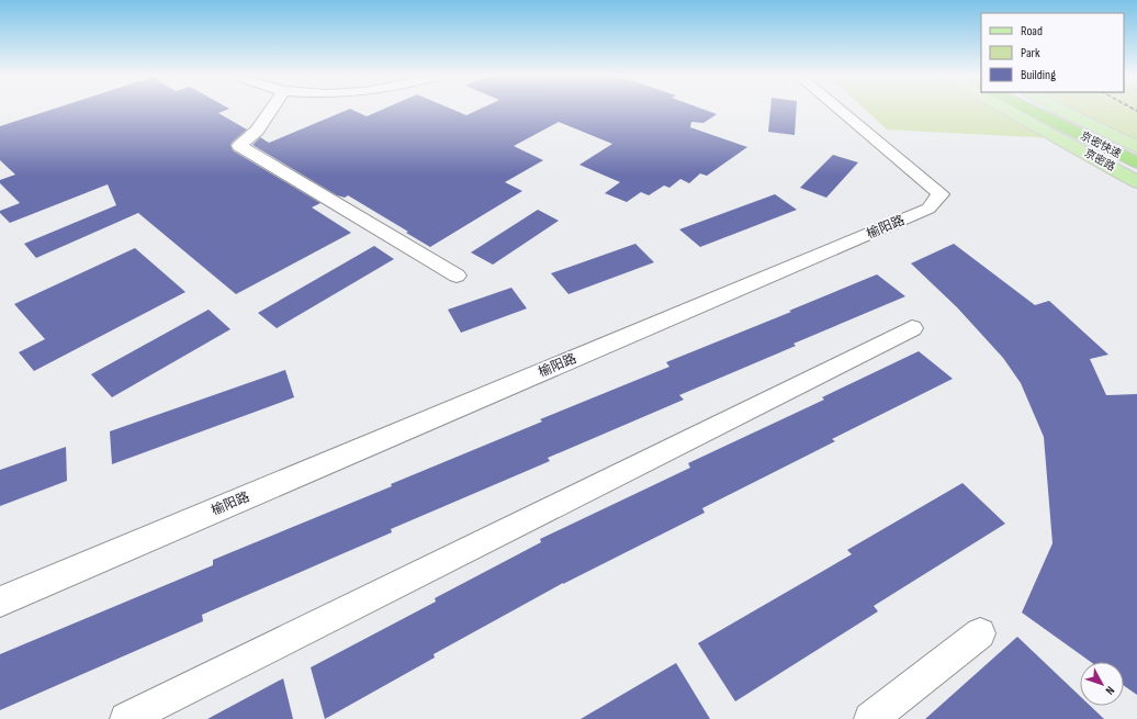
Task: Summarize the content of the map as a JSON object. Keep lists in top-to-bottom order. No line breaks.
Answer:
{"streets":{"highway":["京密快速"],"main road":["京密路"],"street":["榆阳路"]},"legend":["Road","Park","Building"],"north":"bottom right"}
